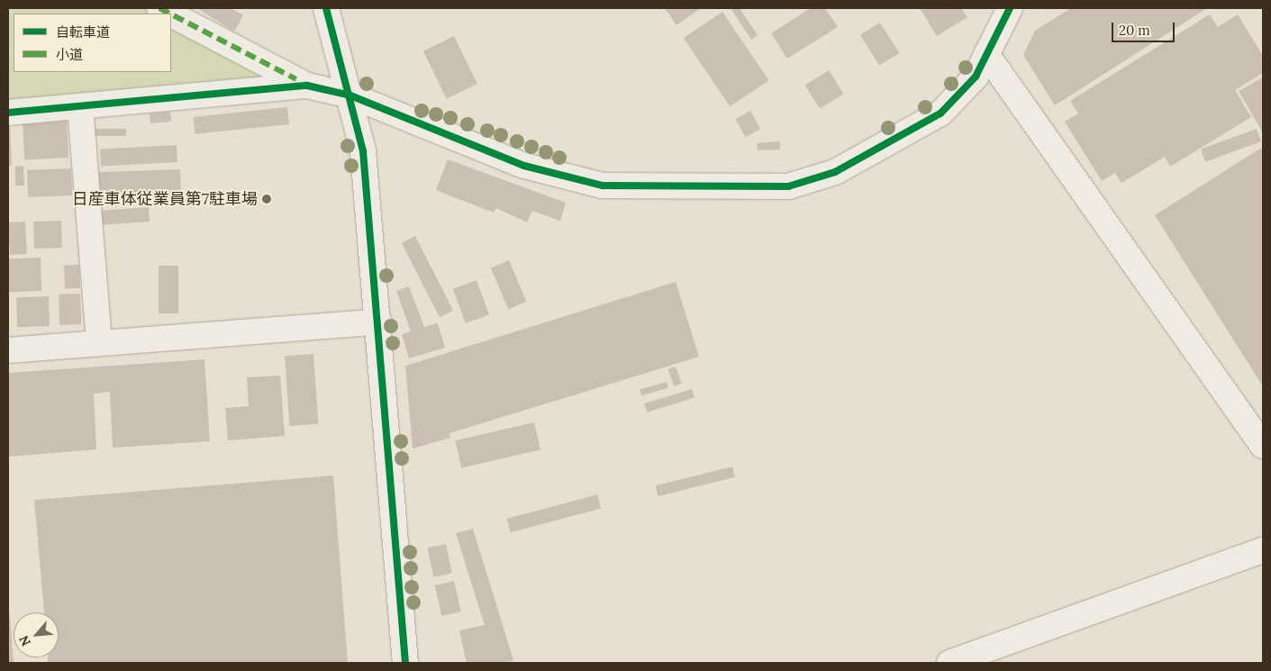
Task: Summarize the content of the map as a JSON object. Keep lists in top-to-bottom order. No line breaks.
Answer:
{"places":["日産車体従業員第7駐車場"],"legend":["自転車道","小道"],"scale_bar":"20 m","north":"bottom left"}
